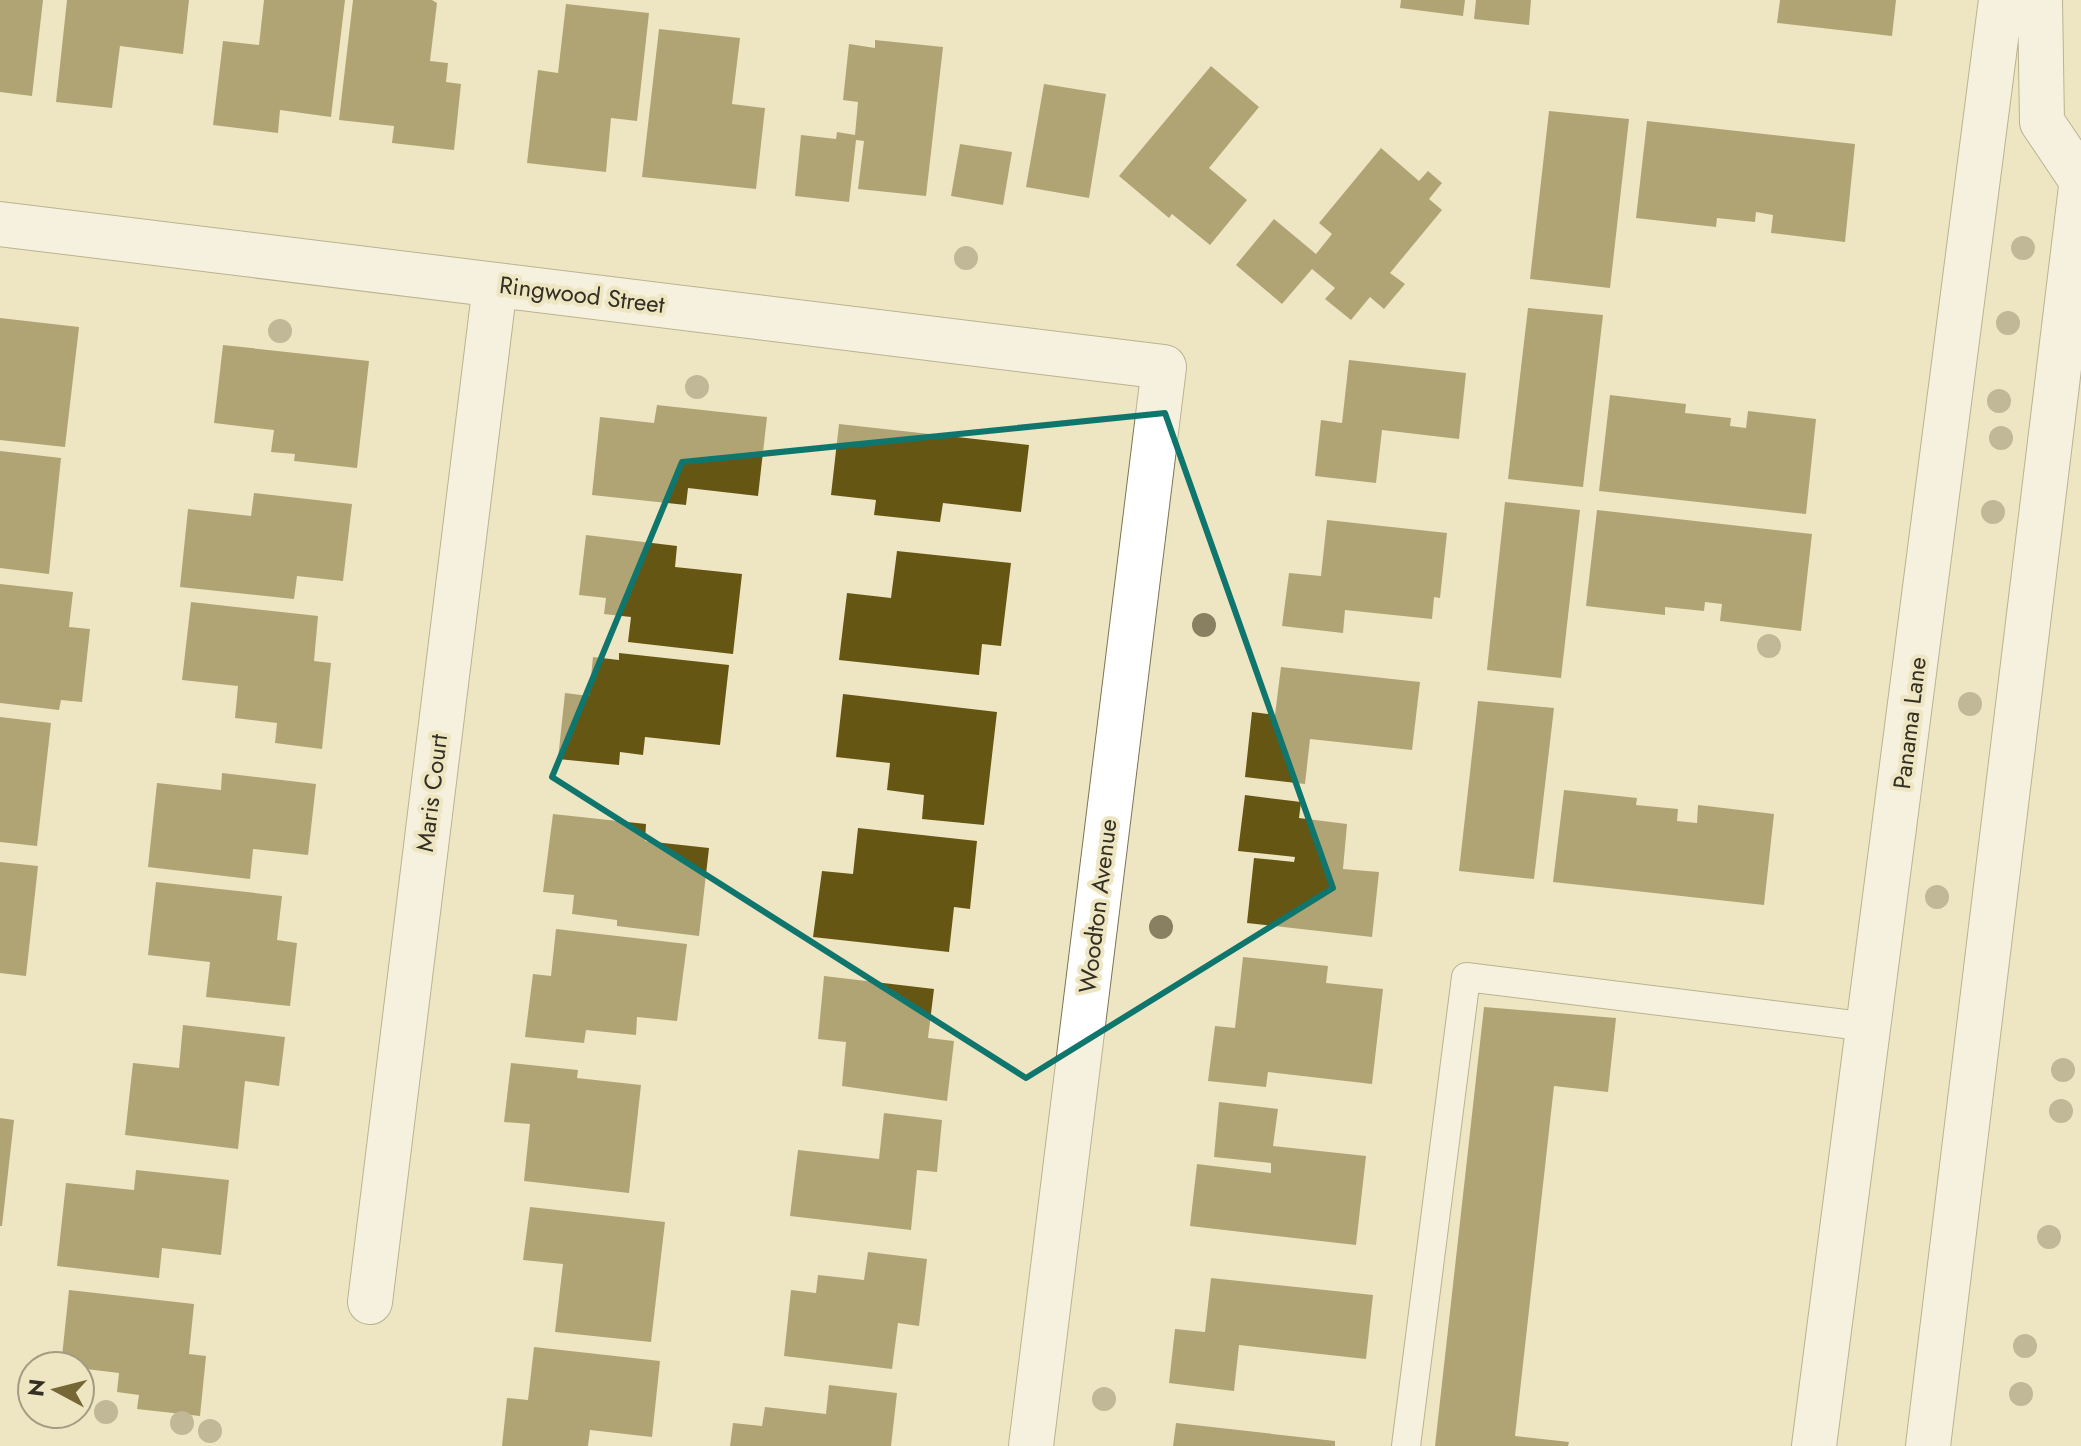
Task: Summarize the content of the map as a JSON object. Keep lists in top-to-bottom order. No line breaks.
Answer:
{"streets":{"street":["Ringwood Street","Panama Lane","Maris Court","Woodton Avenue"]},"crossings":[["Ringwood Street","Maris Court"],["Ringwood Street","Woodton Avenue"]],"north":"left"}
